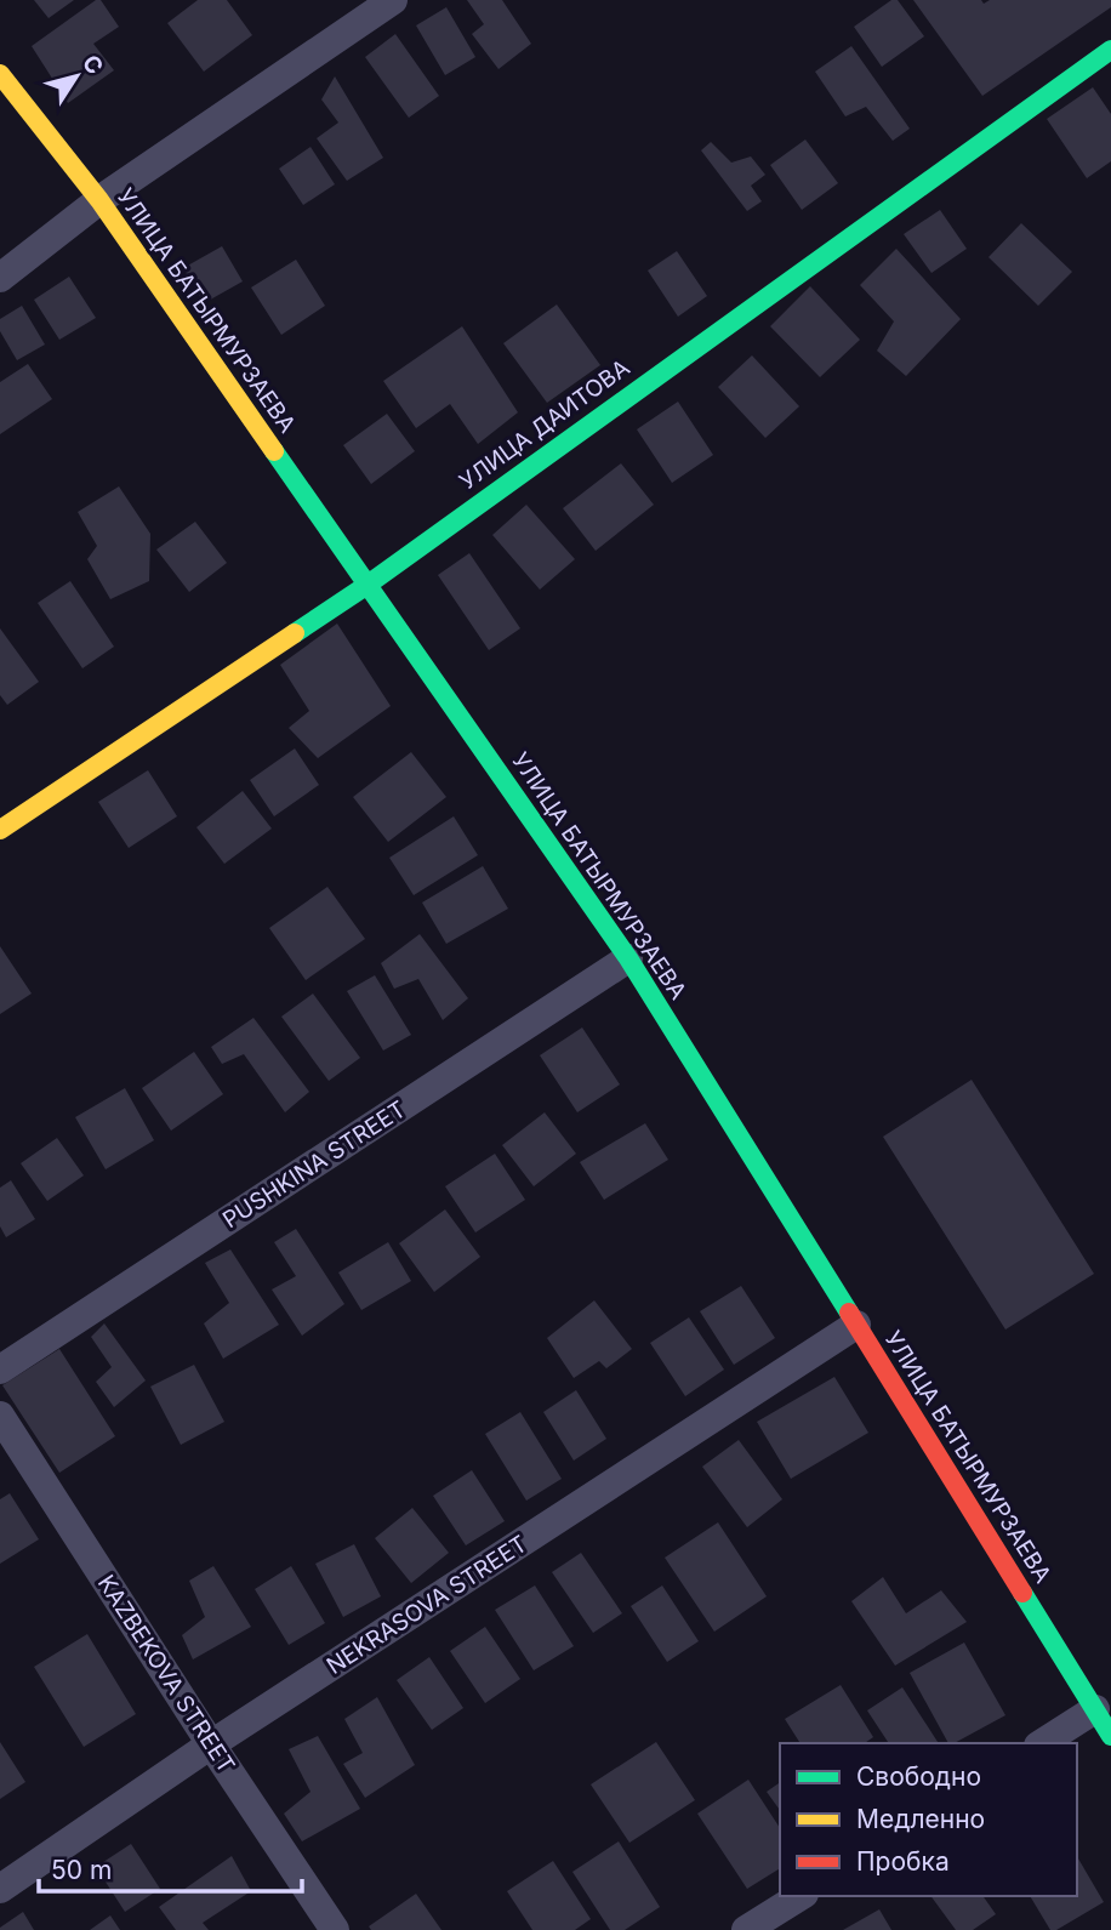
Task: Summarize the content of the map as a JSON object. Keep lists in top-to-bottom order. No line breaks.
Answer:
{"streets":{"street":["УЛИЦА БАТЫРМУРЗАЕВА","УЛИЦА ДАИТОВА","PUSHKINA STREET","NEKRASOVA STREET","KAZBEKOVA STREET"]},"crossings":[["УЛИЦА БАТЫРМУРЗАЕВА","УЛИЦА ДАИТОВА"],["УЛИЦА БАТЫРМУРЗАЕВА","PUSHKINA STREET"],["УЛИЦА БАТЫРМУРЗАЕВА","NEKRASOVA STREET"],["NEKRASOVA STREET","KAZBEKOVA STREET"]],"legend":["Свободно","Медленно","Пробка"],"scale_bar":"50 m","north":"top right"}
